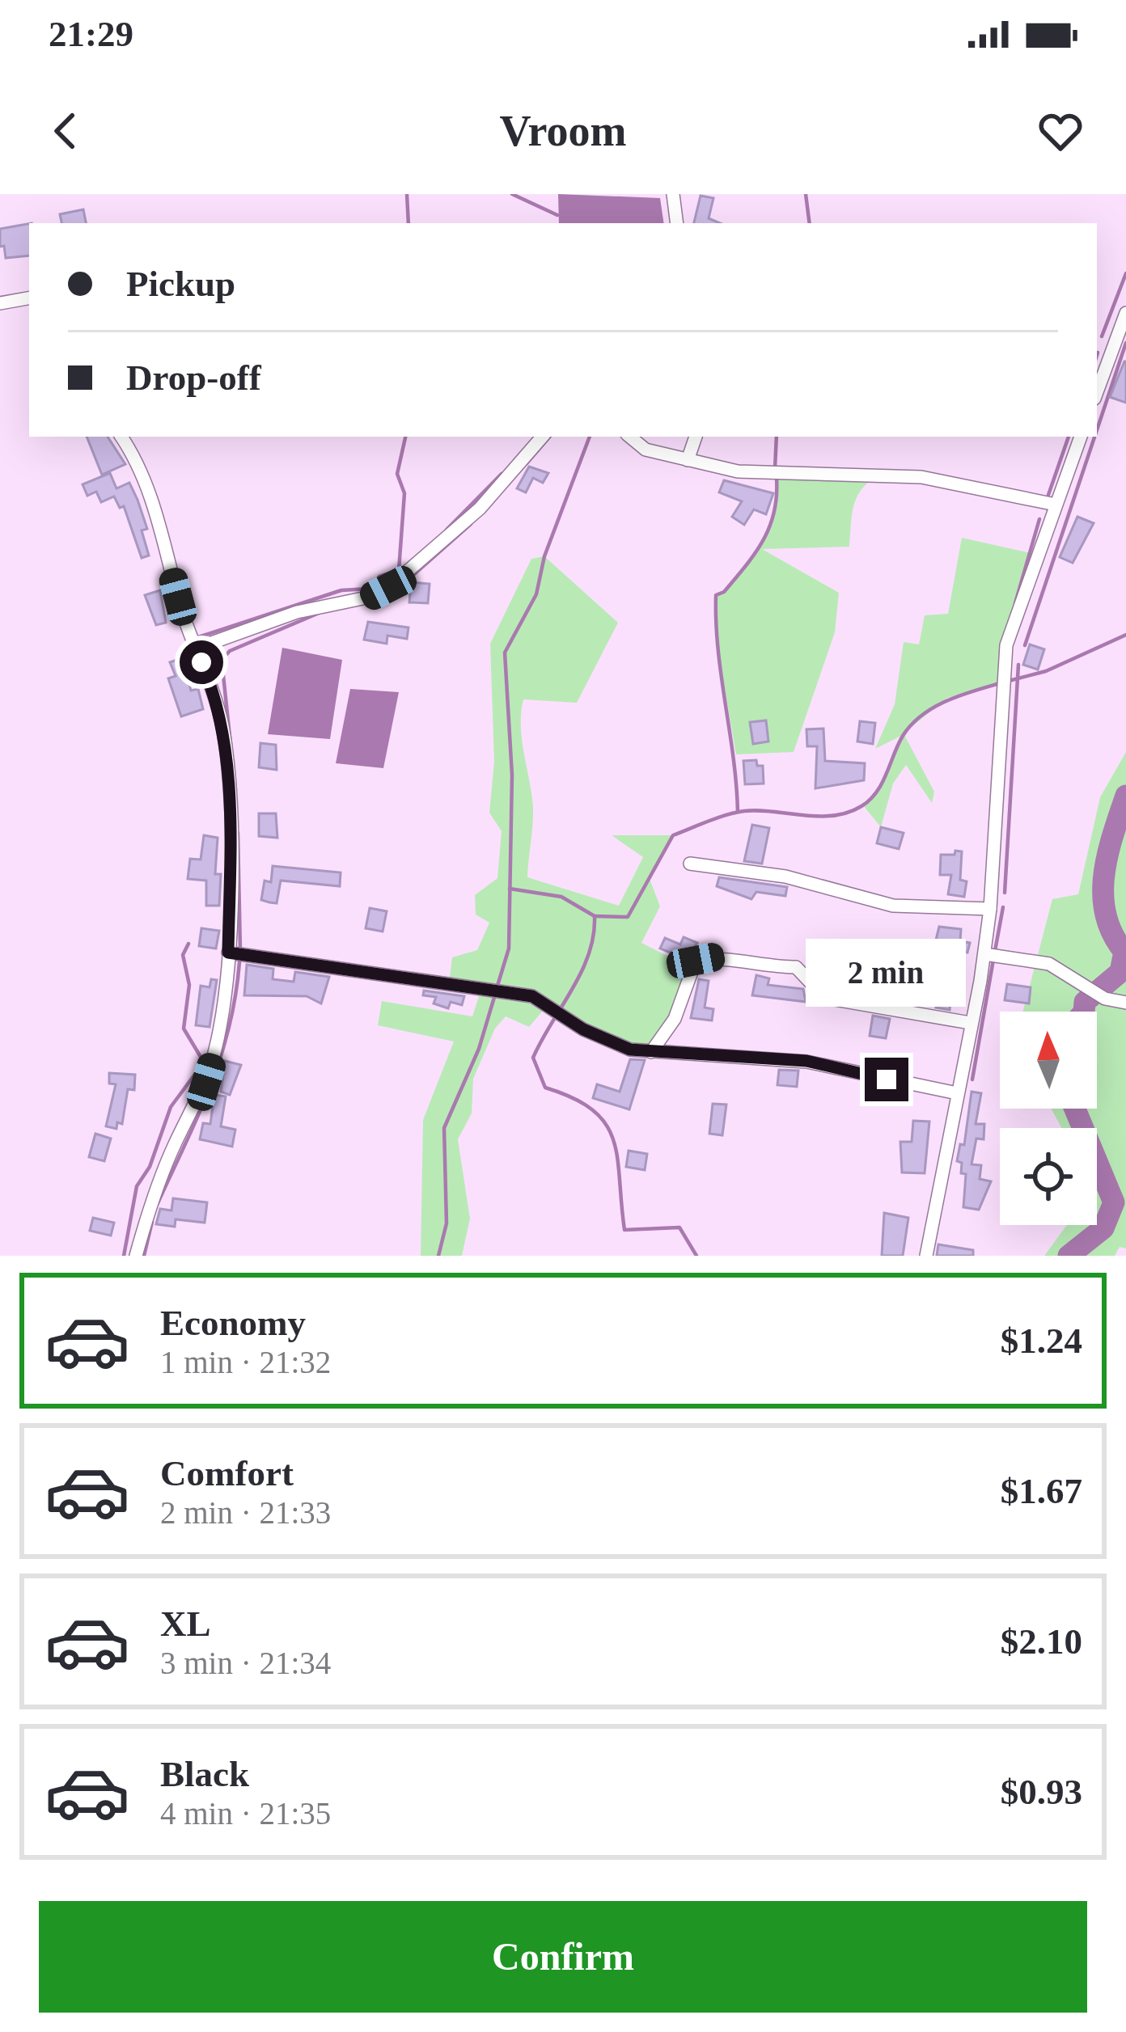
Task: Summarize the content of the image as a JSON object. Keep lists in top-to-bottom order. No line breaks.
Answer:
{"north":"top","page":{"status":"21:29","header":"Vroom","banner":["Pickup","Drop-off"],"bubble":"2 min","list":[{"name":"Economy","note":"1 min · 21:32","value":"$1.24"},{"name":"Comfort","note":"2 min · 21:33","value":"$1.67"},{"name":"XL","note":"3 min · 21:34","value":"$2.10"},{"name":"Black","note":"4 min · 21:35","value":"$0.93"}],"buttons":"Confirm"}}
